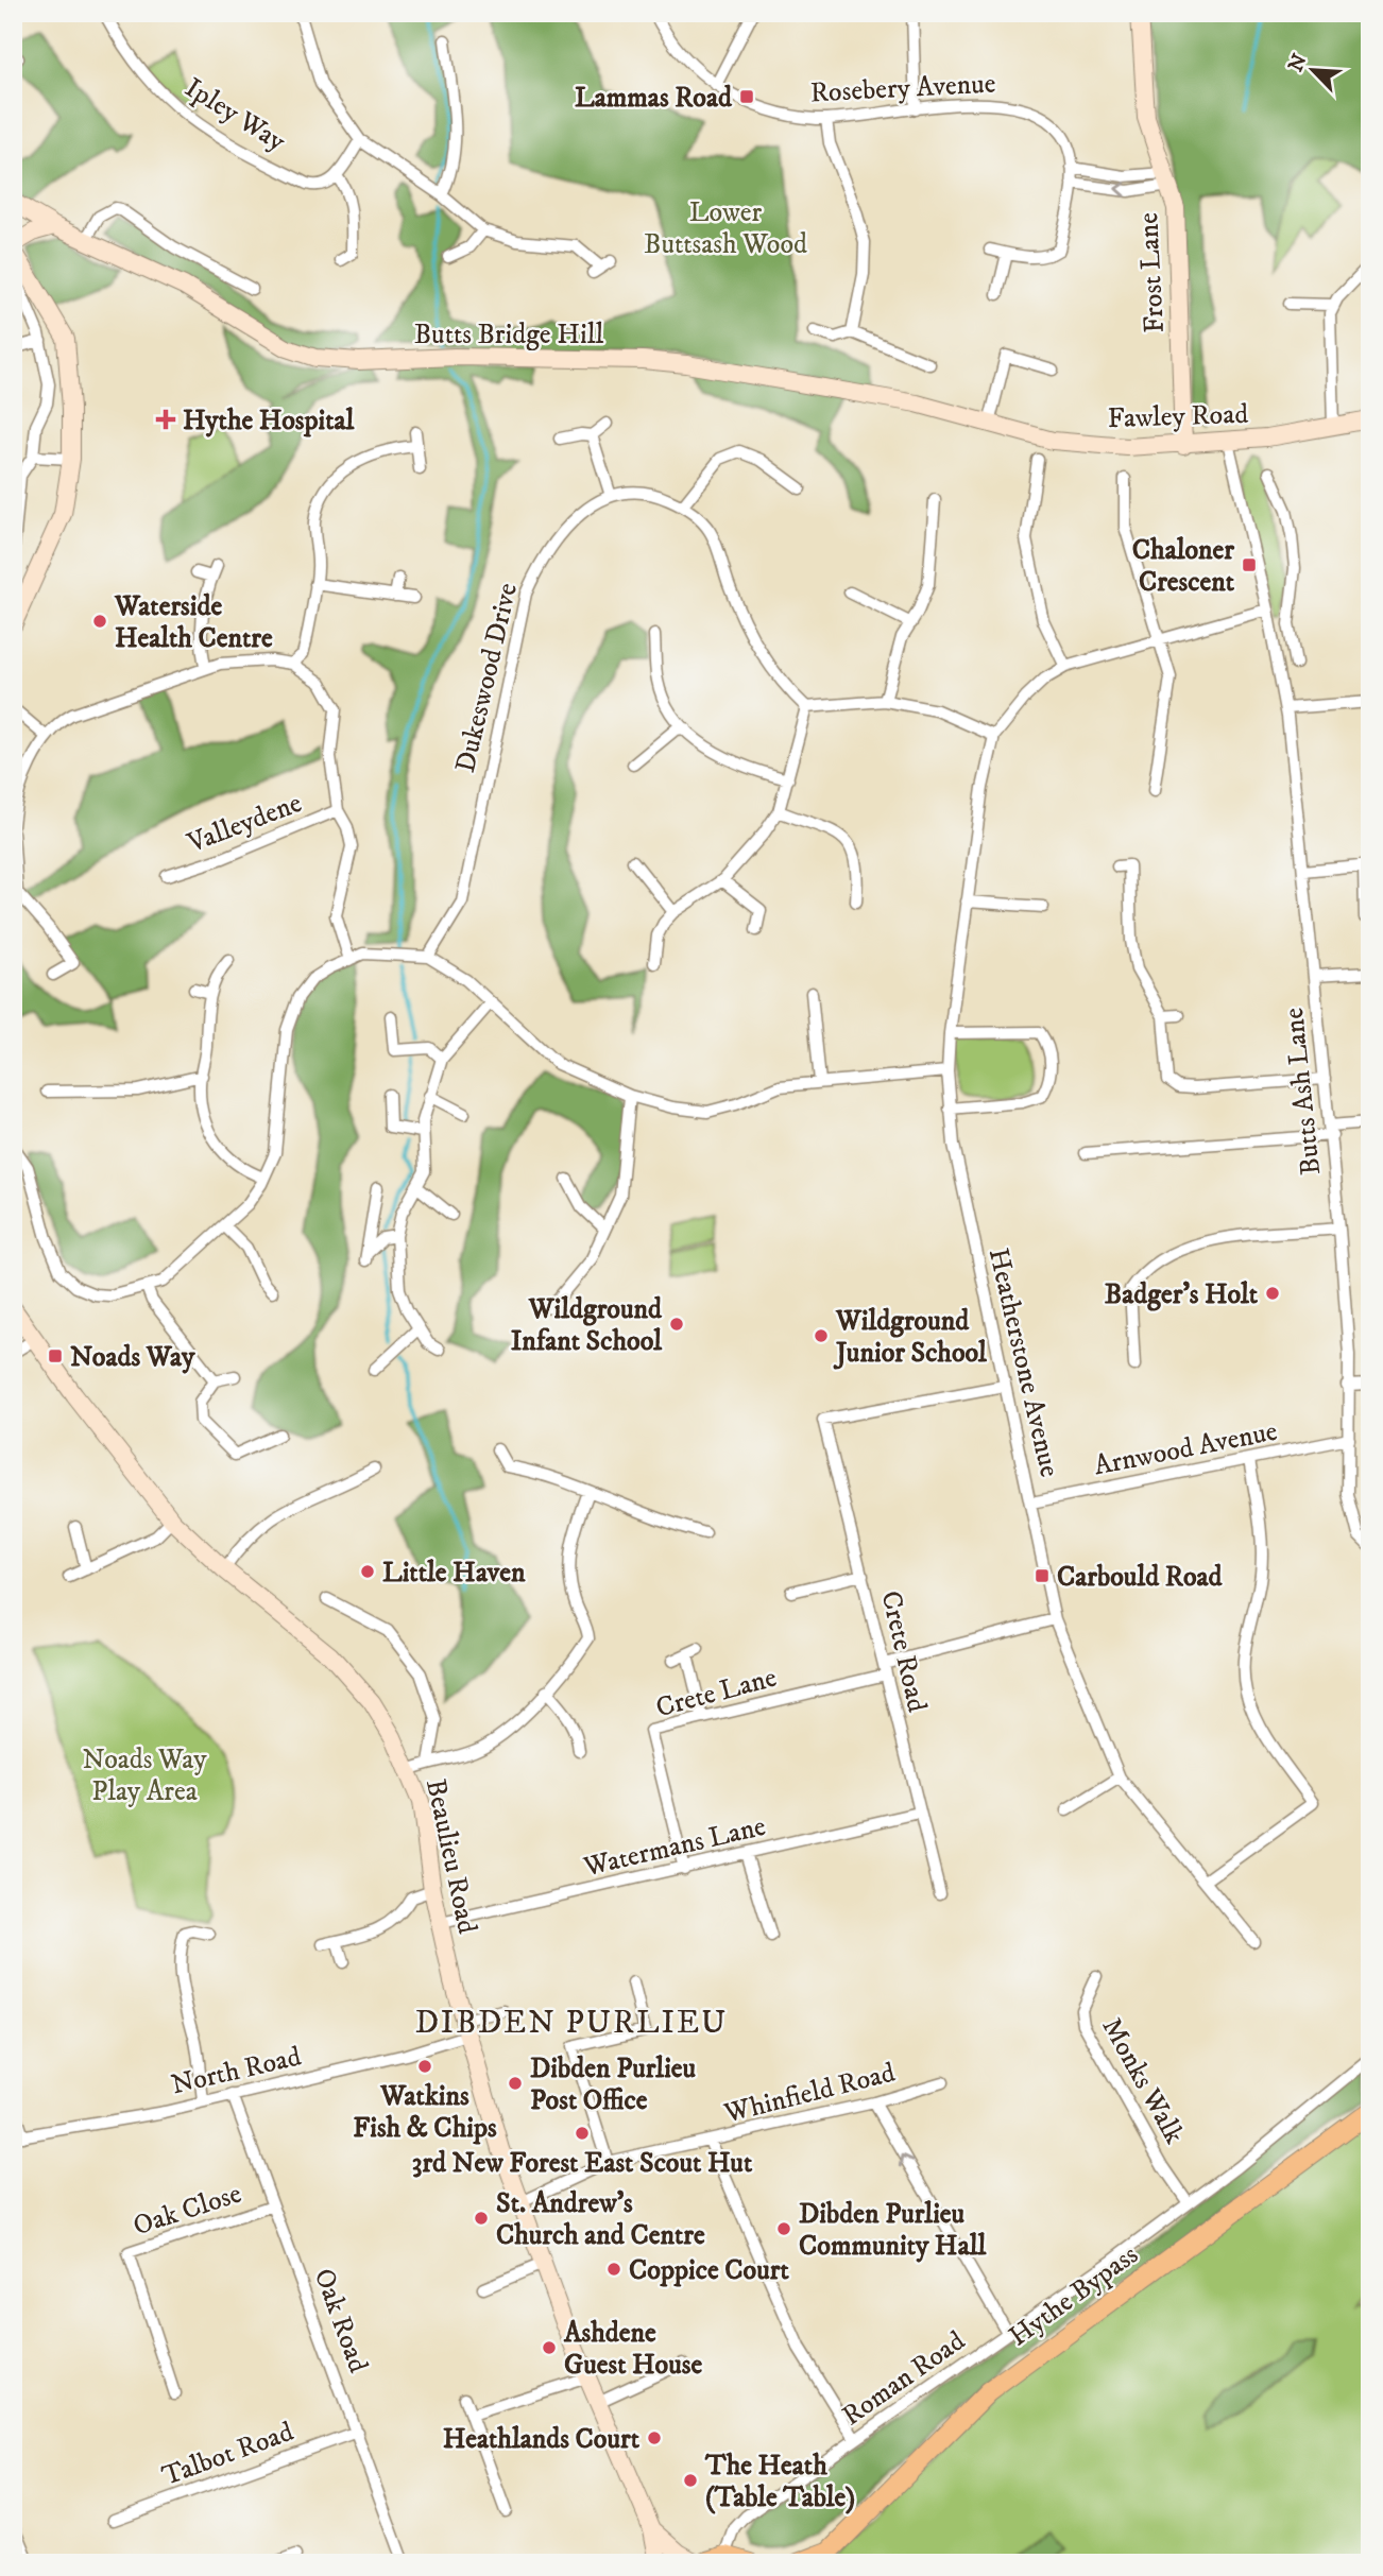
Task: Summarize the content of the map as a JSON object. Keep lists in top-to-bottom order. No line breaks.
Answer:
{"streets":{"main road":["Hythe Bypass"],"street":["Rosebery Avenue","Ipley Way","Frost Lane","Butts Bridge Hill","Fawley Road","Dukeswood Drive","Valleydene","Butts Ash Lane","Heatherstone Avenue","Arnwood Avenue","Crete Road","Crete Lane","Watermans Lane","Beaulieu Road","North Road","Monks Walk","Whinfield Road","Oak Close","Oak Road","Roman Road","Talbot Road"]},"crossings":[["Frost Lane","Fawley Road"],["Butts Bridge Hill","Fawley Road"],["Fawley Road","Butts Ash Lane"],["Butts Ash Lane","Arnwood Avenue"],["Heatherstone Avenue","Arnwood Avenue"],["Heatherstone Avenue","Crete Road"],["Heatherstone Avenue","Crete Lane"],["Crete Road","Crete Lane"],["Crete Road","Watermans Lane"],["Crete Lane","Watermans Lane"],["Watermans Lane","Beaulieu Road"],["Beaulieu Road","North Road"],["Beaulieu Road","Whinfield Road"],["North Road","Oak Road"],["Monks Walk","Roman Road"],["Oak Close","Oak Road"],["Oak Road","Talbot Road"]],"districts":["DIBDEN PURLIEU"],"parks":["Lower Buttsash Wood","Noads Way Play Area"],"places":{"transit":["Lammas Road","Chaloner Crescent","Noads Way","Carbould Road"],"health":["Hythe Hospital"],"other":["Waterside Health Centre","Badger's Holt","Wildground Infant School","Wildground Junior School","Little Haven","Watkins Fish & Chips","Dibden Purlieu Post Office","3rd New Forest East Scout Hut","St. Andrew's Church and Centre","Dibden Purlieu Community Hall","Coppice Court","Ashdene Guest House","Heathlands Court","The Heath (Table Table)"]},"north":"top left"}
